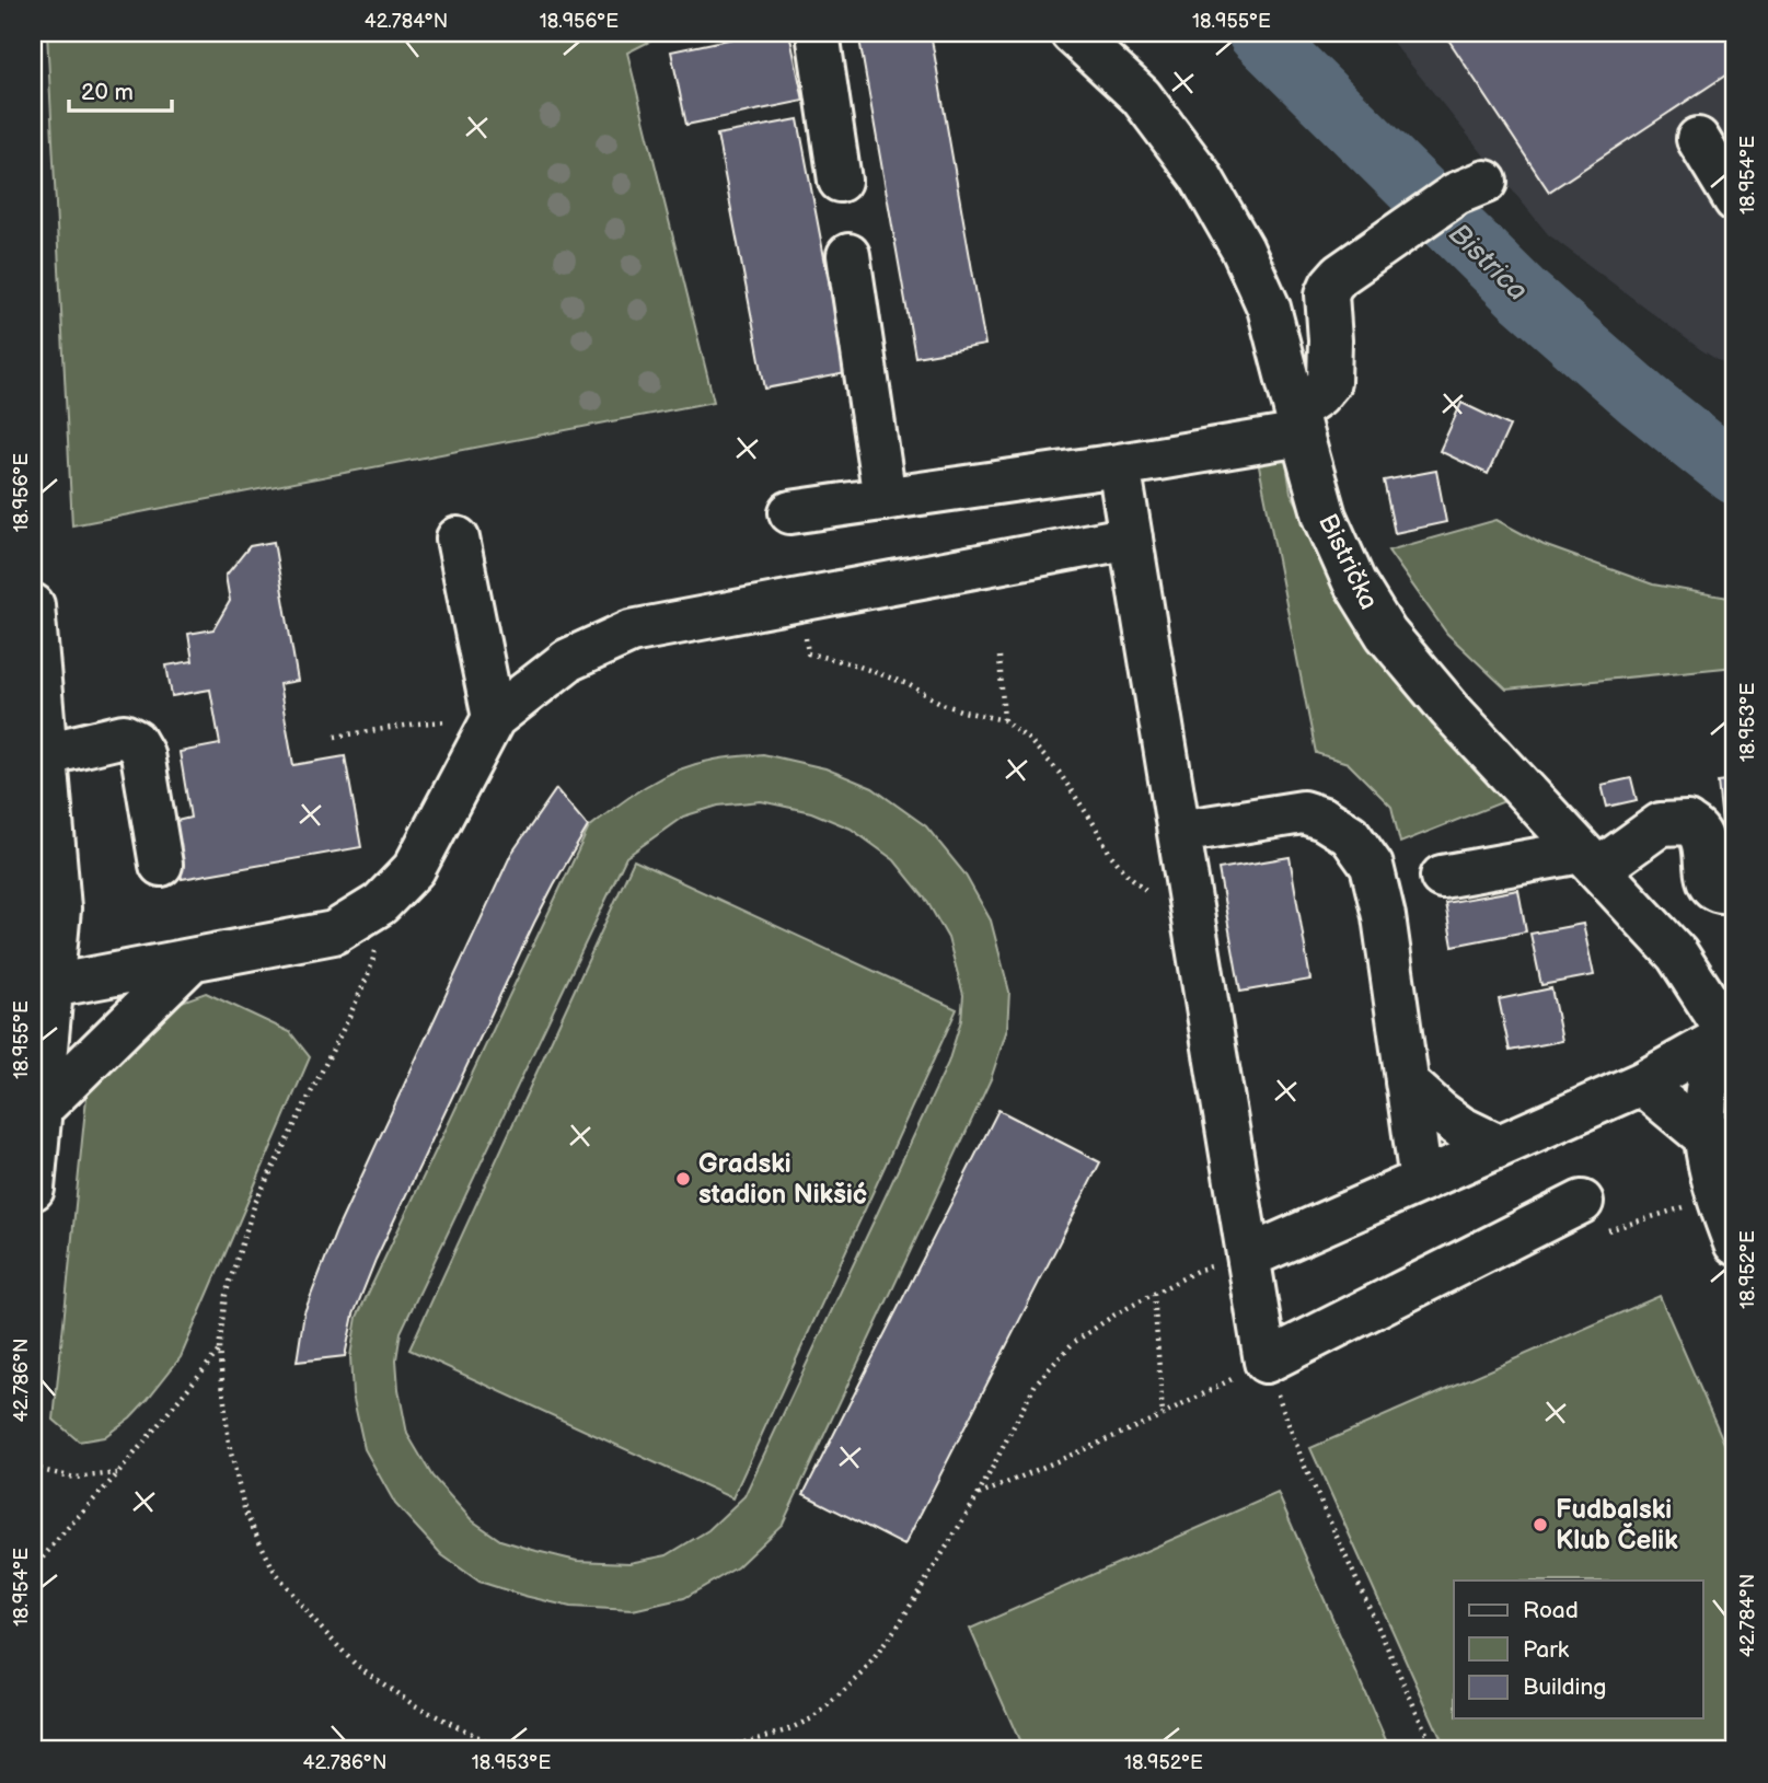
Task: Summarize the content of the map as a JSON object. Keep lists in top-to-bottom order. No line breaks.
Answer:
{"streets":{"street":["Bistrička"]},"water":["Bistrica"],"places":["Gradski stadion Nikšić","Fudbalski Klub Čelik"],"legend":["Road","Park","Building"],"scale_bar":"20 m","coordinates":["42.784°N","18.956°E","18.955°E","18.954°E","18.953°E","18.952°E","42.786°N"]}
